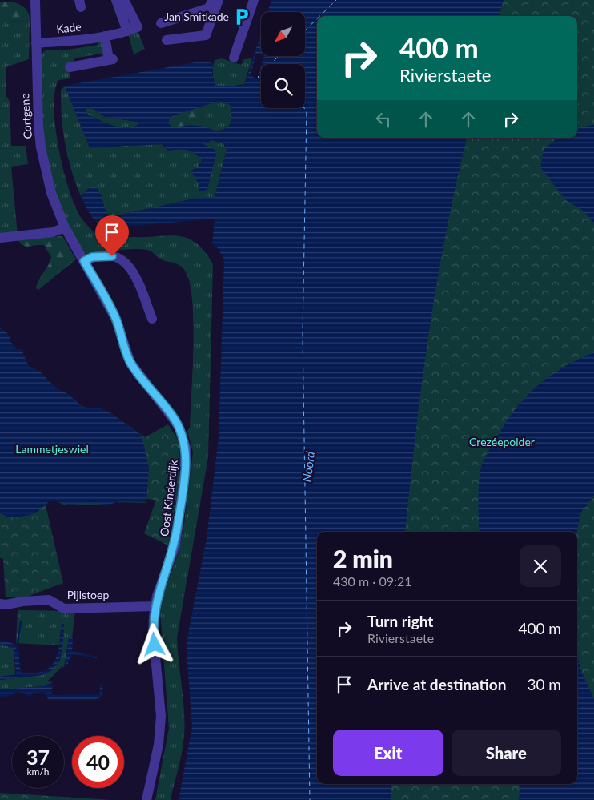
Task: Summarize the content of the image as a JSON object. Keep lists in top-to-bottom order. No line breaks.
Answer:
{"streets":{"street":["Kade","Cortgene","Oost Kinderdijk","Pijlstoep"]},"crossings":[["Kade","Cortgene"],["Cortgene","Oost Kinderdijk"],["Oost Kinderdijk","Pijlstoep"]],"water":["Noord"],"parks":["Crezéepolder","Lammetjeswiel"],"places":{"parking":["Jan Smitkade"]},"north":"bottom left","page":{"turn":["400 m","Rivierstaete"],"heading":["2 min","430 m · 09:21"],"list":[{"name":"Turn right","note":"Rivierstaete","value":"400 m"},{"name":"Arrive at destination","value":"30 m"}],"buttons":["Exit","Share"],"speed":"37 km/h","limit":"40"}}
